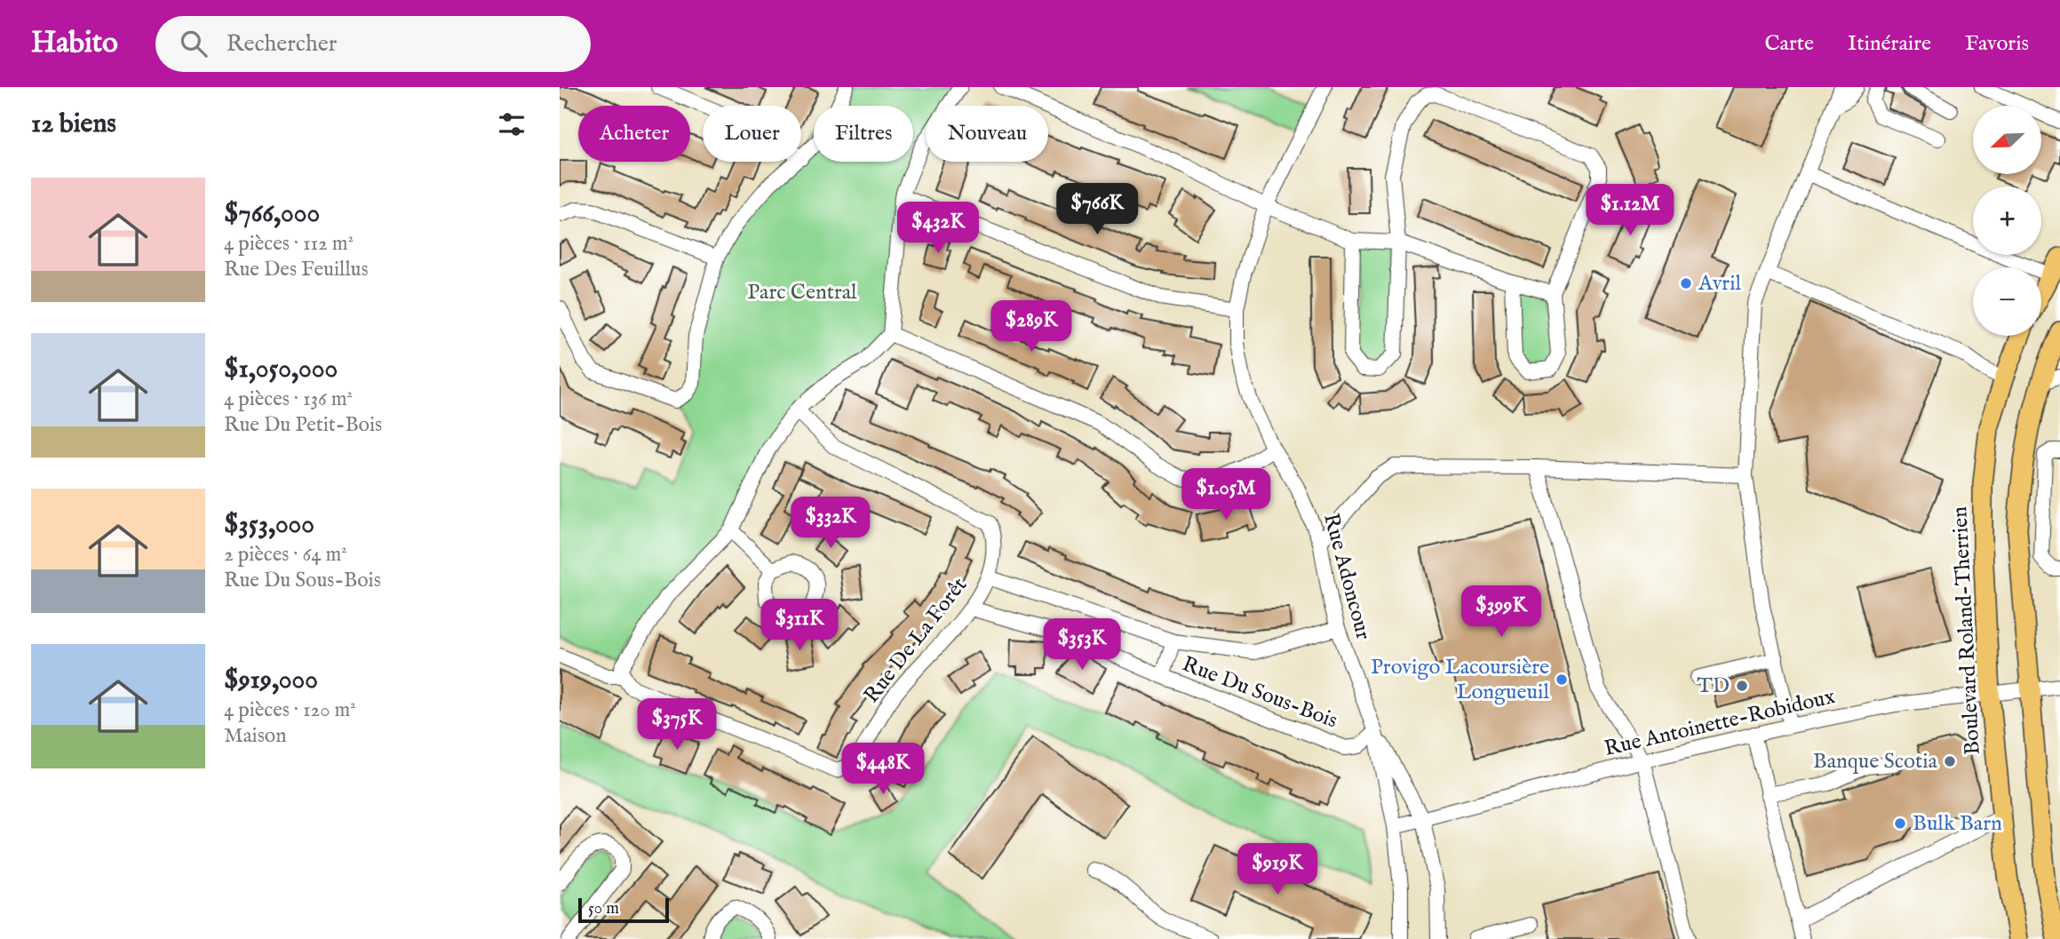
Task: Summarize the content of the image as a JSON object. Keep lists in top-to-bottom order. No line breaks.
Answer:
{"streets":{"main road":["Boulevard Roland-Therrien"],"street":["Rue Adoncour","Rue De La Forêt","Rue Du Sous-Bois","Rue Antoinette-Robidoux"]},"crossings":[["Rue Adoncour","Rue Du Sous-Bois"],["Rue Adoncour","Rue Antoinette-Robidoux"],["Boulevard Roland-Therrien","Rue Antoinette-Robidoux"],["Rue De La Forêt","Rue Du Sous-Bois"]],"parks":["Parc Central"],"places":["Avril","Provigo Lacoursière Longueuil","TD","Banque Scotia","Bulk Barn"],"scale_bar":"50 m","north":"bottom left","page":{"header":"Habito","search":"Rechercher","nav":["Carte","Itinéraire","Favoris"],"heading":"12 biens","map_buttons":["+","−"],"chip":["Acheter","Louer","Filtres","Nouveau"],"list":[{"name":"$766,000","note":"4 pièces · 112 m² · Rue Des Feuillus"},{"name":"$1,050,000","note":"4 pièces · 136 m² · Rue Du Petit-Bois"},{"name":"$353,000","note":"2 pièces · 64 m² · Rue Du Sous-Bois"},{"name":"$919,000","note":"4 pièces · 120 m² · Maison"}],"price":["$766K","$1.12M","$432K","$289K","$1.05M","$332K","$399K","$311K","$353K","$375K","$448K","$919K"],"scale":"50 m"}}
